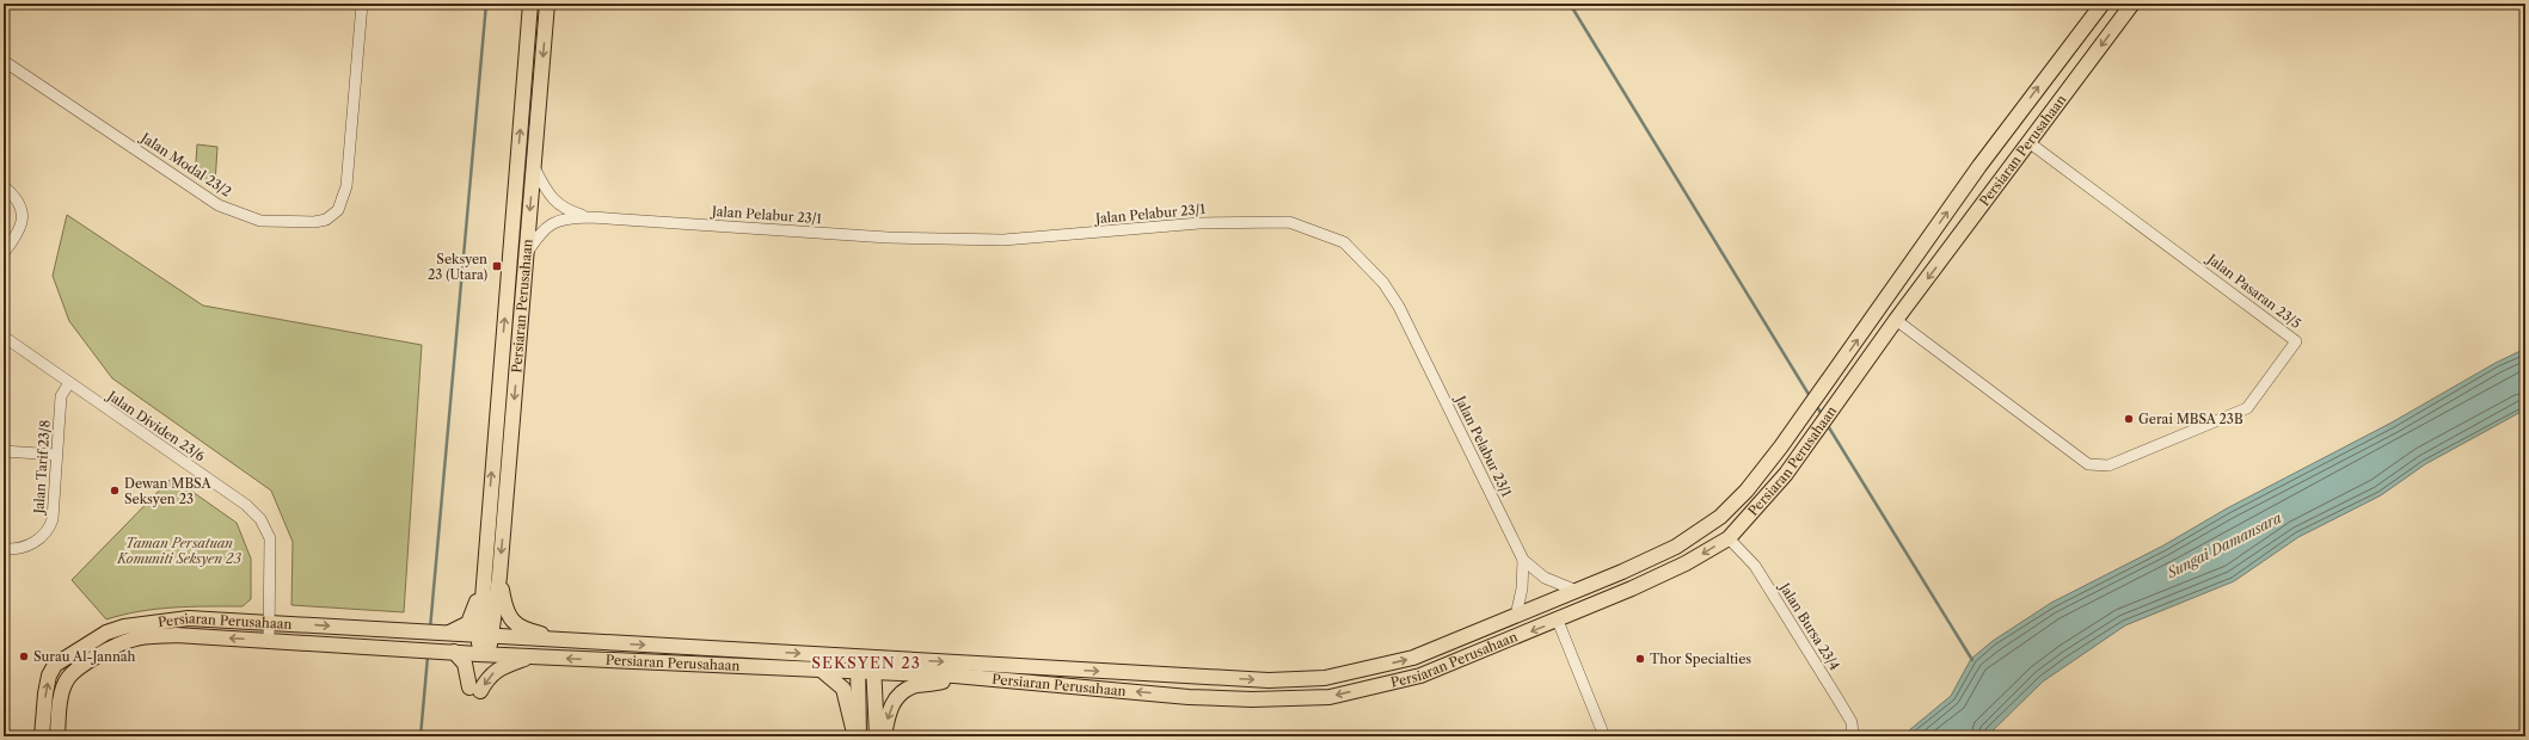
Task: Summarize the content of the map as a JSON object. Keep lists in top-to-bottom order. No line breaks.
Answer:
{"streets":{"main road":["Persiaran Perusahaan"],"street":["Jalan Modal 23/2","Jalan Pelabur 23/1","Jalan Pasaran 23/5","Jalan Dividen 23/6","Jalan Tarif 23/8","Jalan Bursa 23/4"]},"crossings":[["Persiaran Perusahaan","Jalan Pelabur 23/1"],["Persiaran Perusahaan","Jalan Pasaran 23/5"],["Persiaran Perusahaan","Jalan Dividen 23/6"],["Persiaran Perusahaan","Jalan Bursa 23/4"],["Jalan Dividen 23/6","Jalan Tarif 23/8"]],"districts":["SEKSYEN 23"],"water":["Sungai Damansara"],"parks":["Taman Persatuan Komuniti Seksyen 23"],"places":{"transit":["Seksyen 23 (Utara)"],"other":["Gerai MBSA 23B","Dewan MBSA Seksyen 23","Surau Al-Jannah","Thor Specialties"]}}
